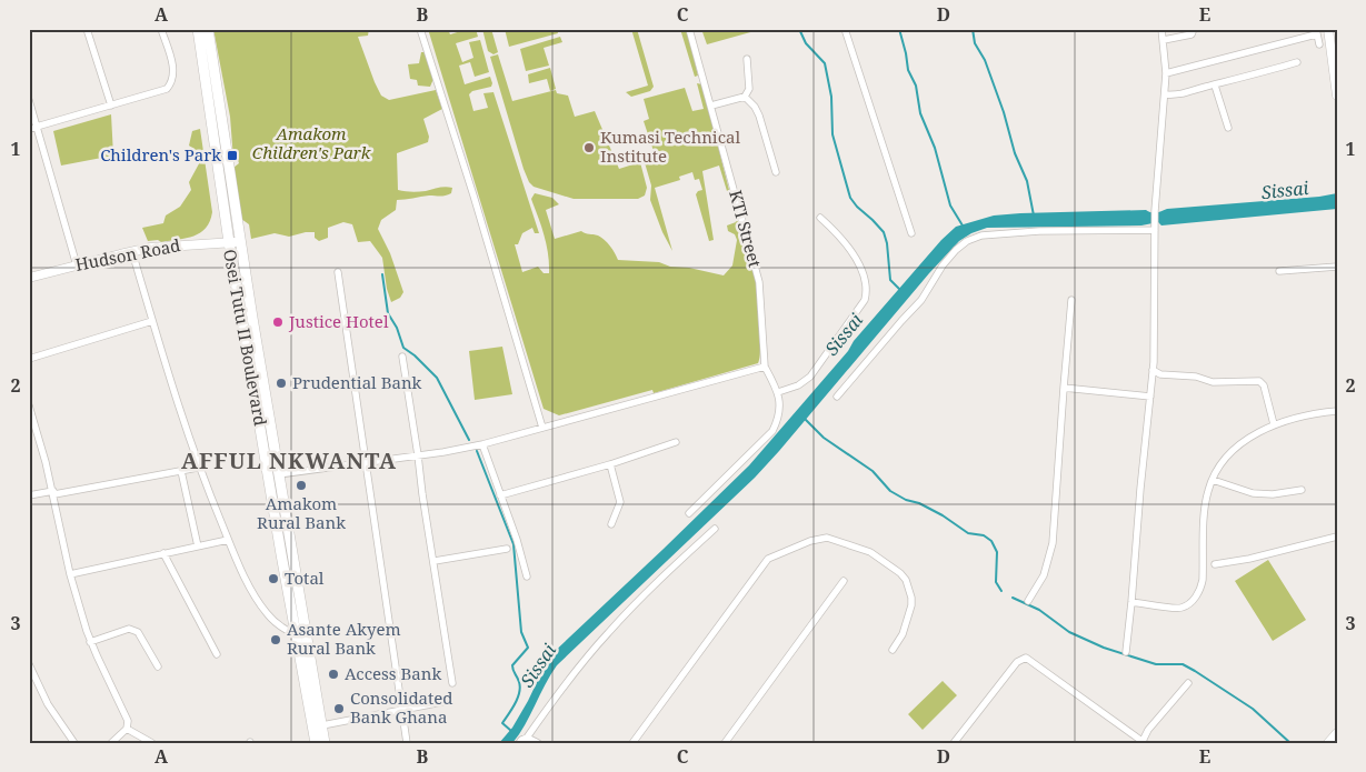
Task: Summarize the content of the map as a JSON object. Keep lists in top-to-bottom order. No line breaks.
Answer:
{"streets":{"main road":["Osei Tutu II Boulevard"],"street":["KTI Street","Hudson Road"]},"crossings":[["Hudson Road","Osei Tutu II Boulevard"]],"districts":["AFFUL NKWANTA"],"water":["Sissai"],"parks":["Amakom Children's Park"],"places":{"other":["Kumasi Technical Institute","Justice Hotel","Prudential Bank","Amakom Rural Bank","Total","Asante Akyem Rural Bank","Access Bank","Consolidated Bank Ghana"],"transit":["Children's Park"]},"grid":{"columns":["A","B","C","D","E"],"rows":["1","2","3"]}}
